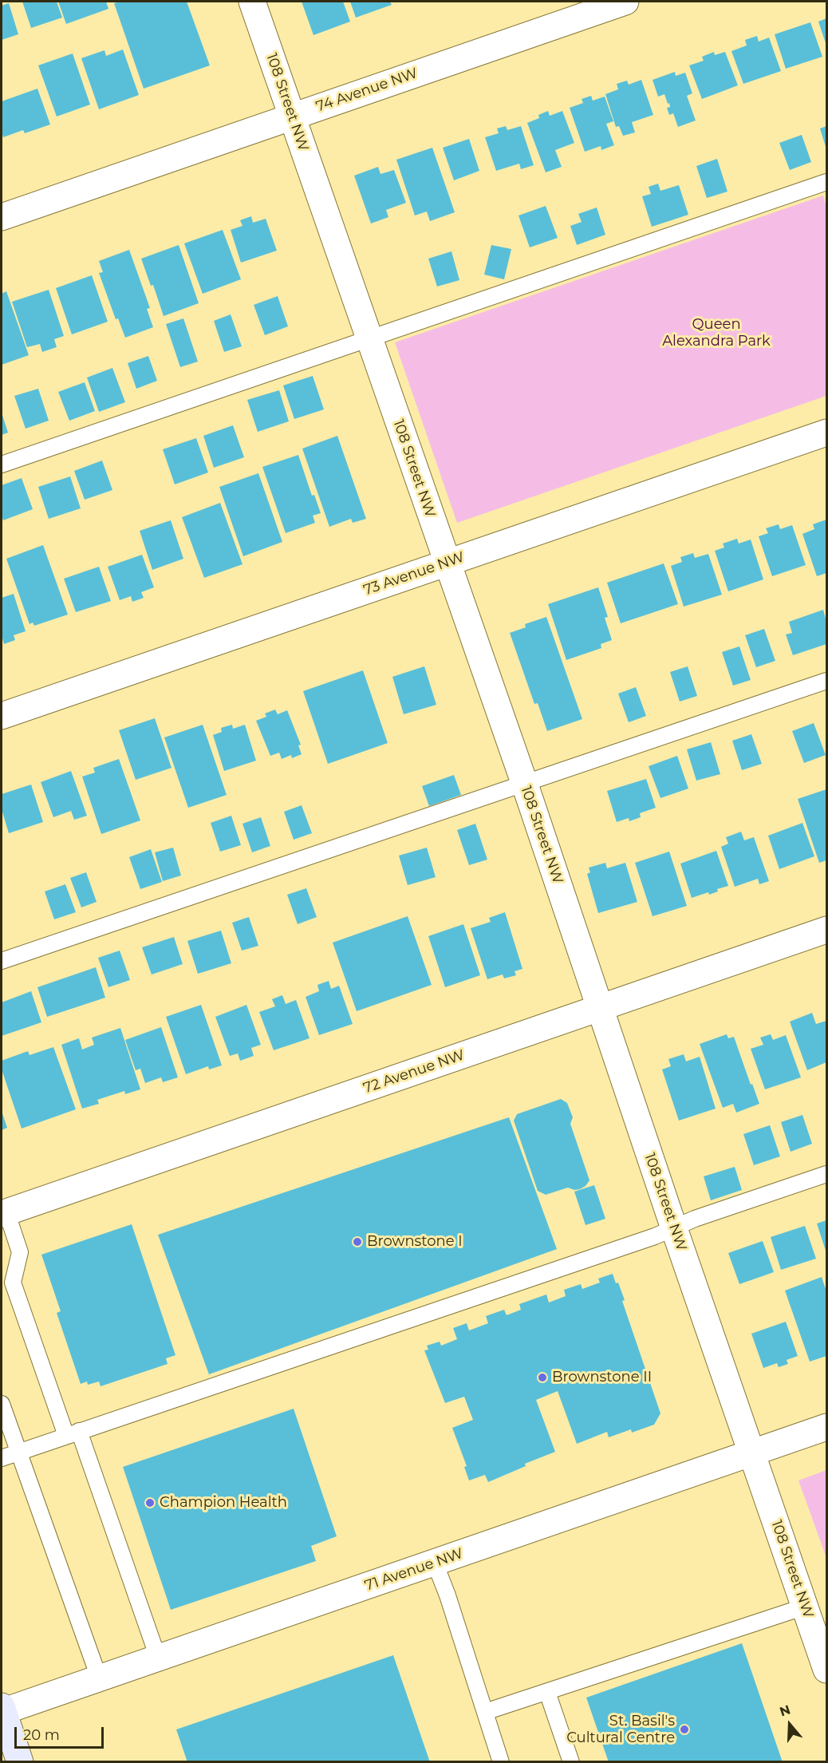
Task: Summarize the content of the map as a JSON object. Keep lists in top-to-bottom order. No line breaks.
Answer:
{"streets":{"street":["74 Avenue NW","108 Street NW","73 Avenue NW","72 Avenue NW","71 Avenue NW"]},"crossings":[["74 Avenue NW","108 Street NW"],["108 Street NW","73 Avenue NW"],["108 Street NW","72 Avenue NW"],["108 Street NW","71 Avenue NW"]],"parks":["Queen Alexandra Park"],"places":["Brownstone I","Brownstone II","Champion Health","St. Basil's Cultural Centre"],"scale_bar":"20 m","north":"top"}
